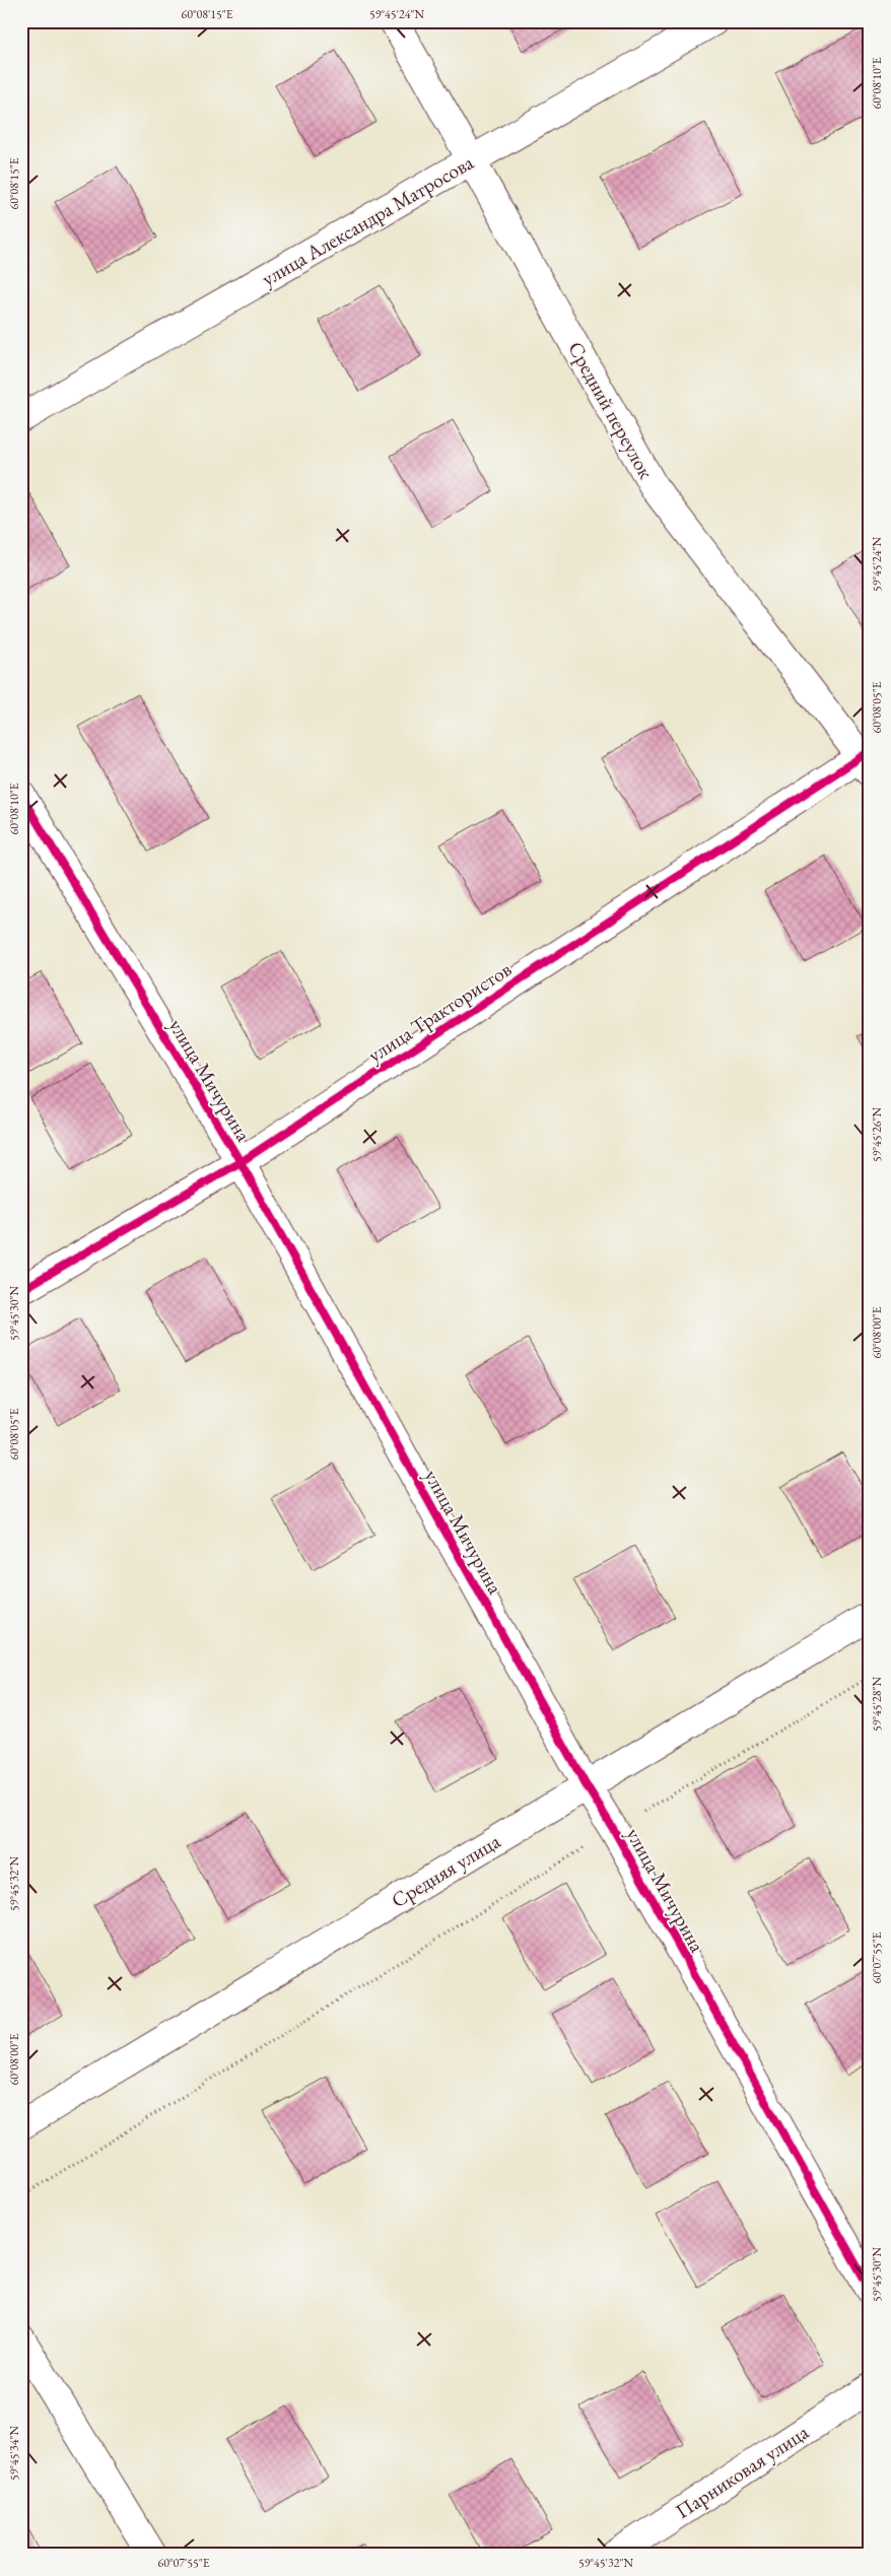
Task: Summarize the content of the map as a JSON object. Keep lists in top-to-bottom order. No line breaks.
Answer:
{"streets":{"street":["улица Александра Матросова","Средний переулок","улица Трактористов","улица Мичурина","Средняя улица","Парниковая улица"]},"crossings":[["улица Александра Матросова","Средний переулок"],["Средний переулок","улица Трактористов"],["улица Трактористов","улица Мичурина"],["улица Мичурина","Средняя улица"]],"coordinates":["60°08'15\"E","59°45'24\"N","60°08'10\"E","60°08'05\"E","59°45'26\"N","59°45'30\"N","60°08'00\"E","59°45'28\"N","59°45'32\"N","60°07'55\"E","59°45'34\"N"]}
